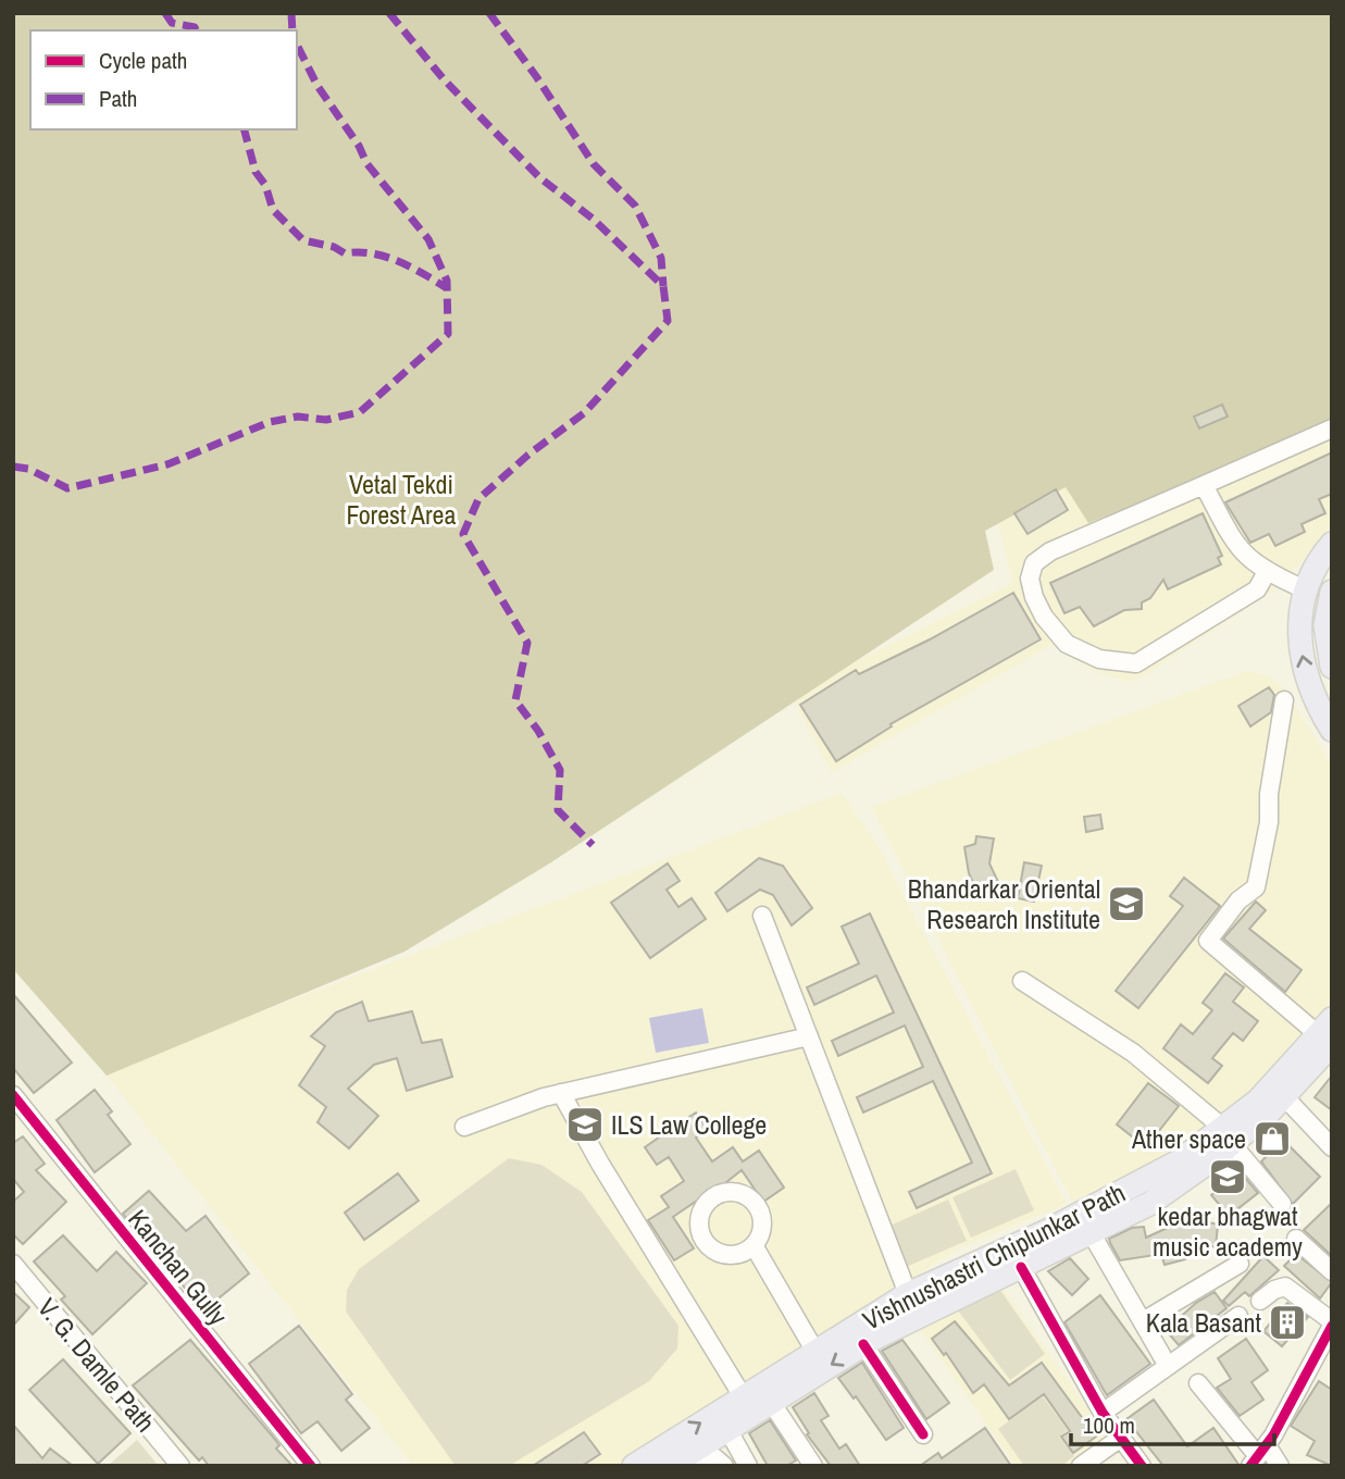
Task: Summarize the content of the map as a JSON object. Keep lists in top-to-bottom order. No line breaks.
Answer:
{"streets":{"main road":["Vishnushastri Chiplunkar Path"],"street":["Kanchan Gully","V. G. Damle Path"]},"parks":["Vetal Tekdi Forest Area"],"places":{"school or university":["Bhandarkar Oriental Research Institute","ILS Law College","kedar bhagwat music academy"],"shop":["Ather space"],"building":["Kala Basant"]},"legend":["Cycle path","Path"],"scale_bar":"100 m"}
